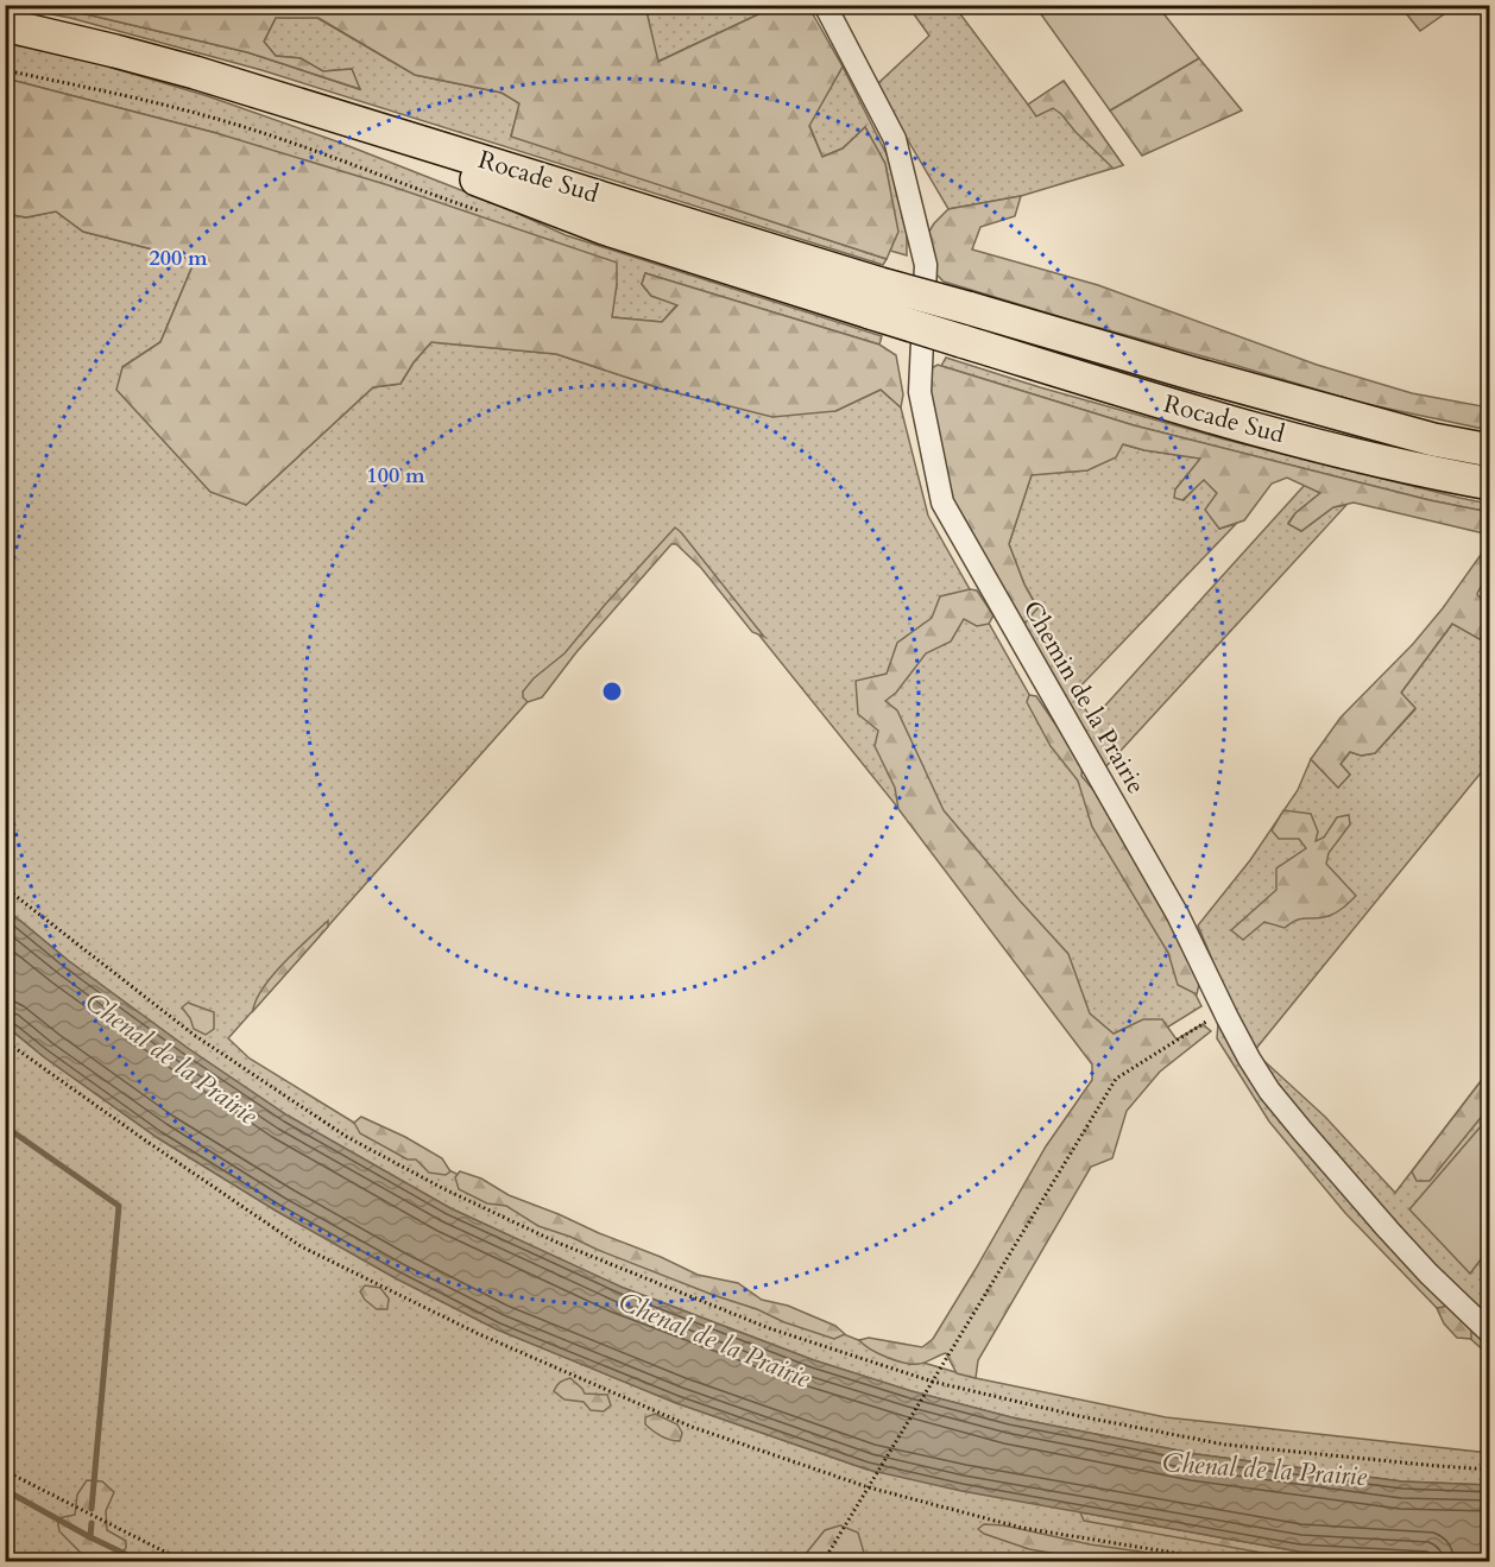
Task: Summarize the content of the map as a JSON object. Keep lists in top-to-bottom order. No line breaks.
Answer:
{"streets":{"highway":["Rocade Sud"],"street":["Chemin de la Prairie"]},"water":["Chenal de la Prairie"],"rings":["200 m","100 m"]}
